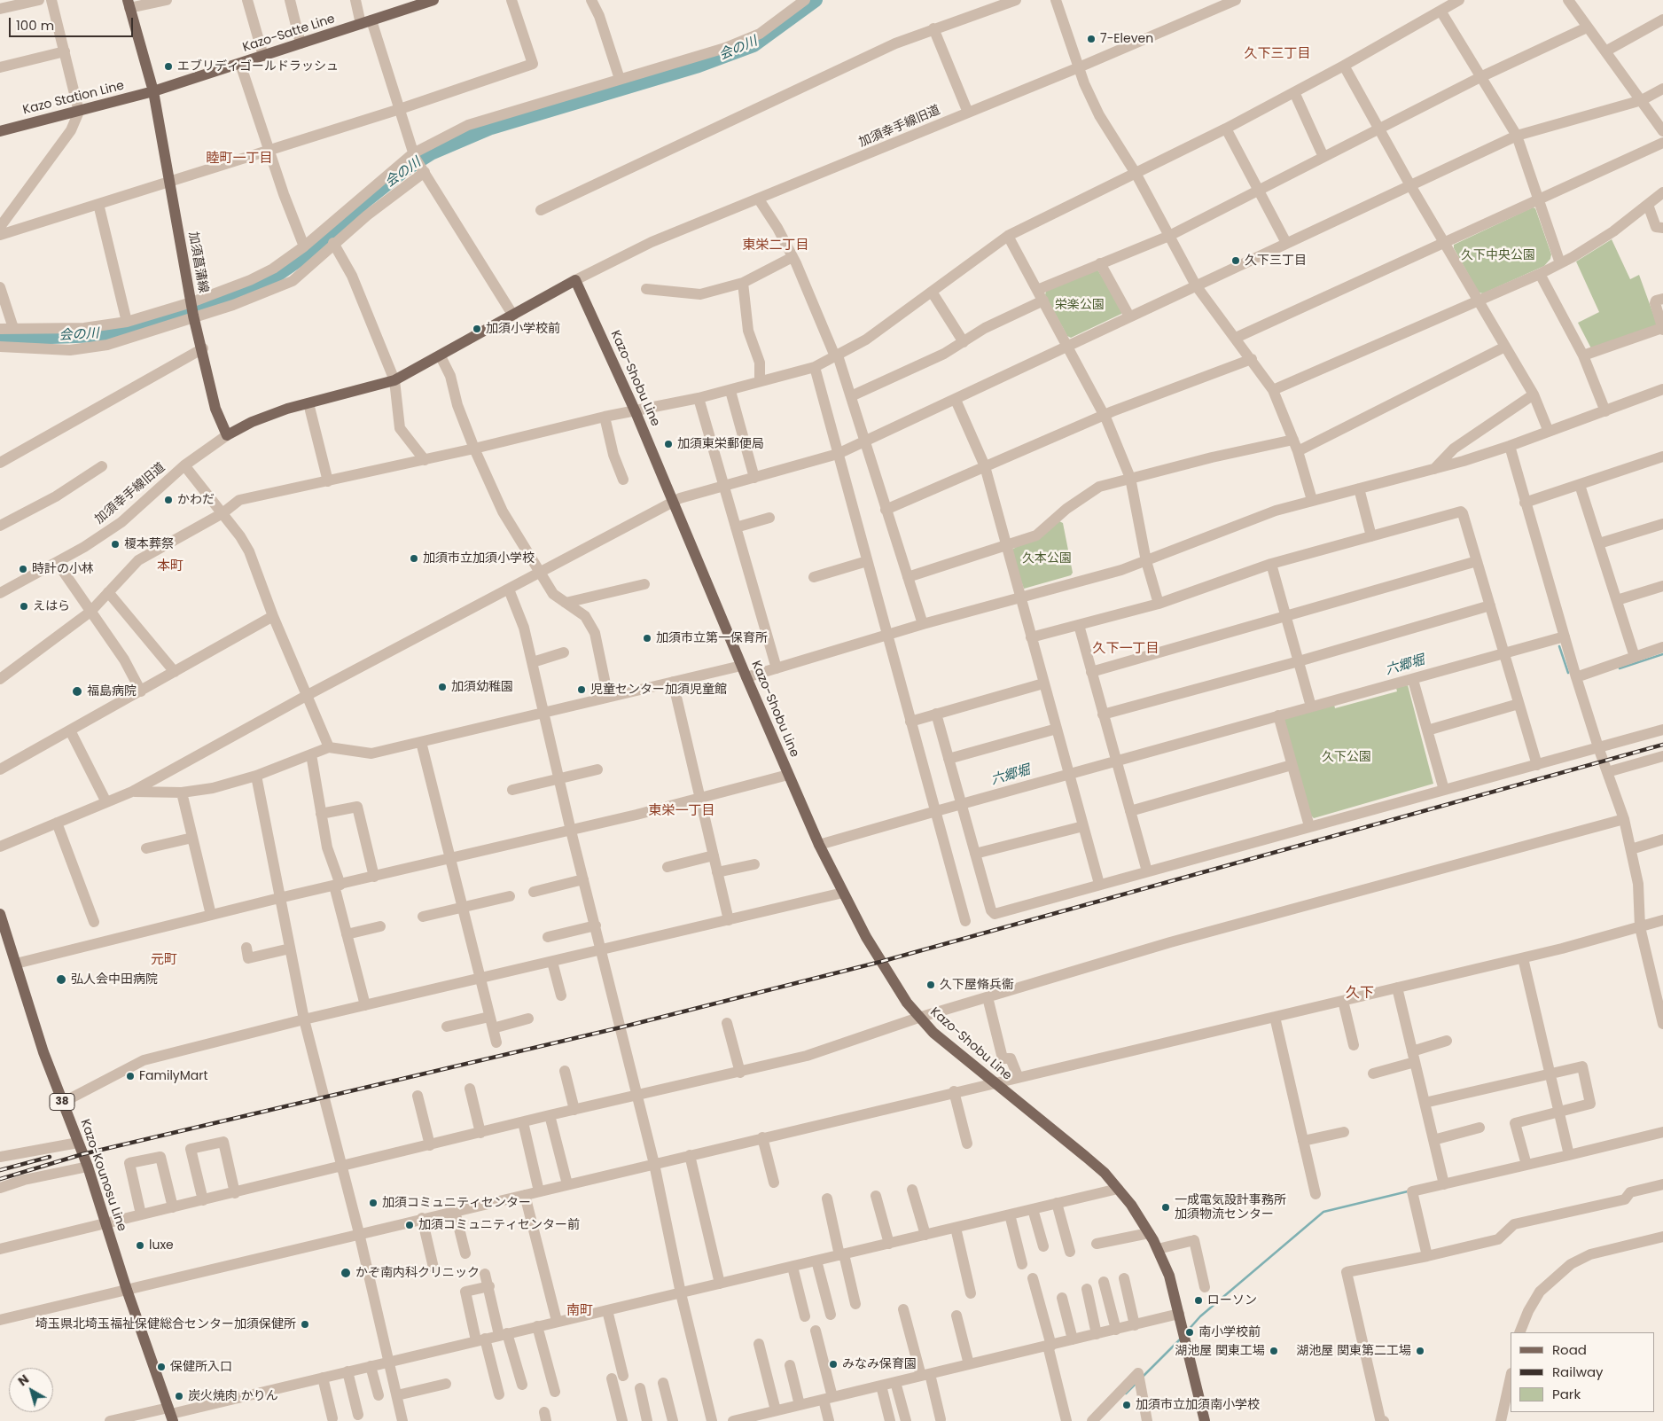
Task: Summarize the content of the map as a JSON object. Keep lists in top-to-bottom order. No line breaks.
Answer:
{"streets":{"main road":["Kazo-Satte Line","Kazo Station Line","加須菖蒲線","Kazo-Shobu Line","38","Kazo-Kounosu Line"],"street":["加須幸手線旧道"]},"crossings":[["Kazo-Satte Line","Kazo Station Line"],["Kazo-Satte Line","加須菖蒲線"],["Kazo Station Line","加須菖蒲線"],["加須幸手線旧道","加須菖蒲線"],["加須幸手線旧道","Kazo-Shobu Line"]],"districts":["久下三丁目","睦町一丁目","東栄二丁目","本町","久下一丁目","東栄一丁目","元町","久下","南町"],"water":["会の川","六郷堀"],"parks":["久下中央公園","栄楽公園","久本公園","久下公園"],"places":["7-Eleven","エブリディゴールドラッシュ","久下三丁目","加須小学校前","加須東栄郵便局","かわだ","榎本葬祭","加須市立加須小学校","時計の小林","えはら","加須市立第一保育所","加須幼稚園","児童センター加須児童館","福島病院","弘人会中田病院","久下屋脩兵衞","FamilyMart","加須コミュニティセンター","一成電気設計事務所 加須物流センター","加須コミュニティセンター前","luxe","かぞ南内科クリニック","ローソン","埼玉県北埼玉福祉保健総合センター加須保健所","南小学校前","湖池屋 関東工場","湖池屋 関東第二工場","みなみ保育園","保健所入口","炭火焼肉 かりん","加須市立加須南小学校"],"legend":["Road","Railway","Park"],"scale_bar":"100 m","north":"top left"}
